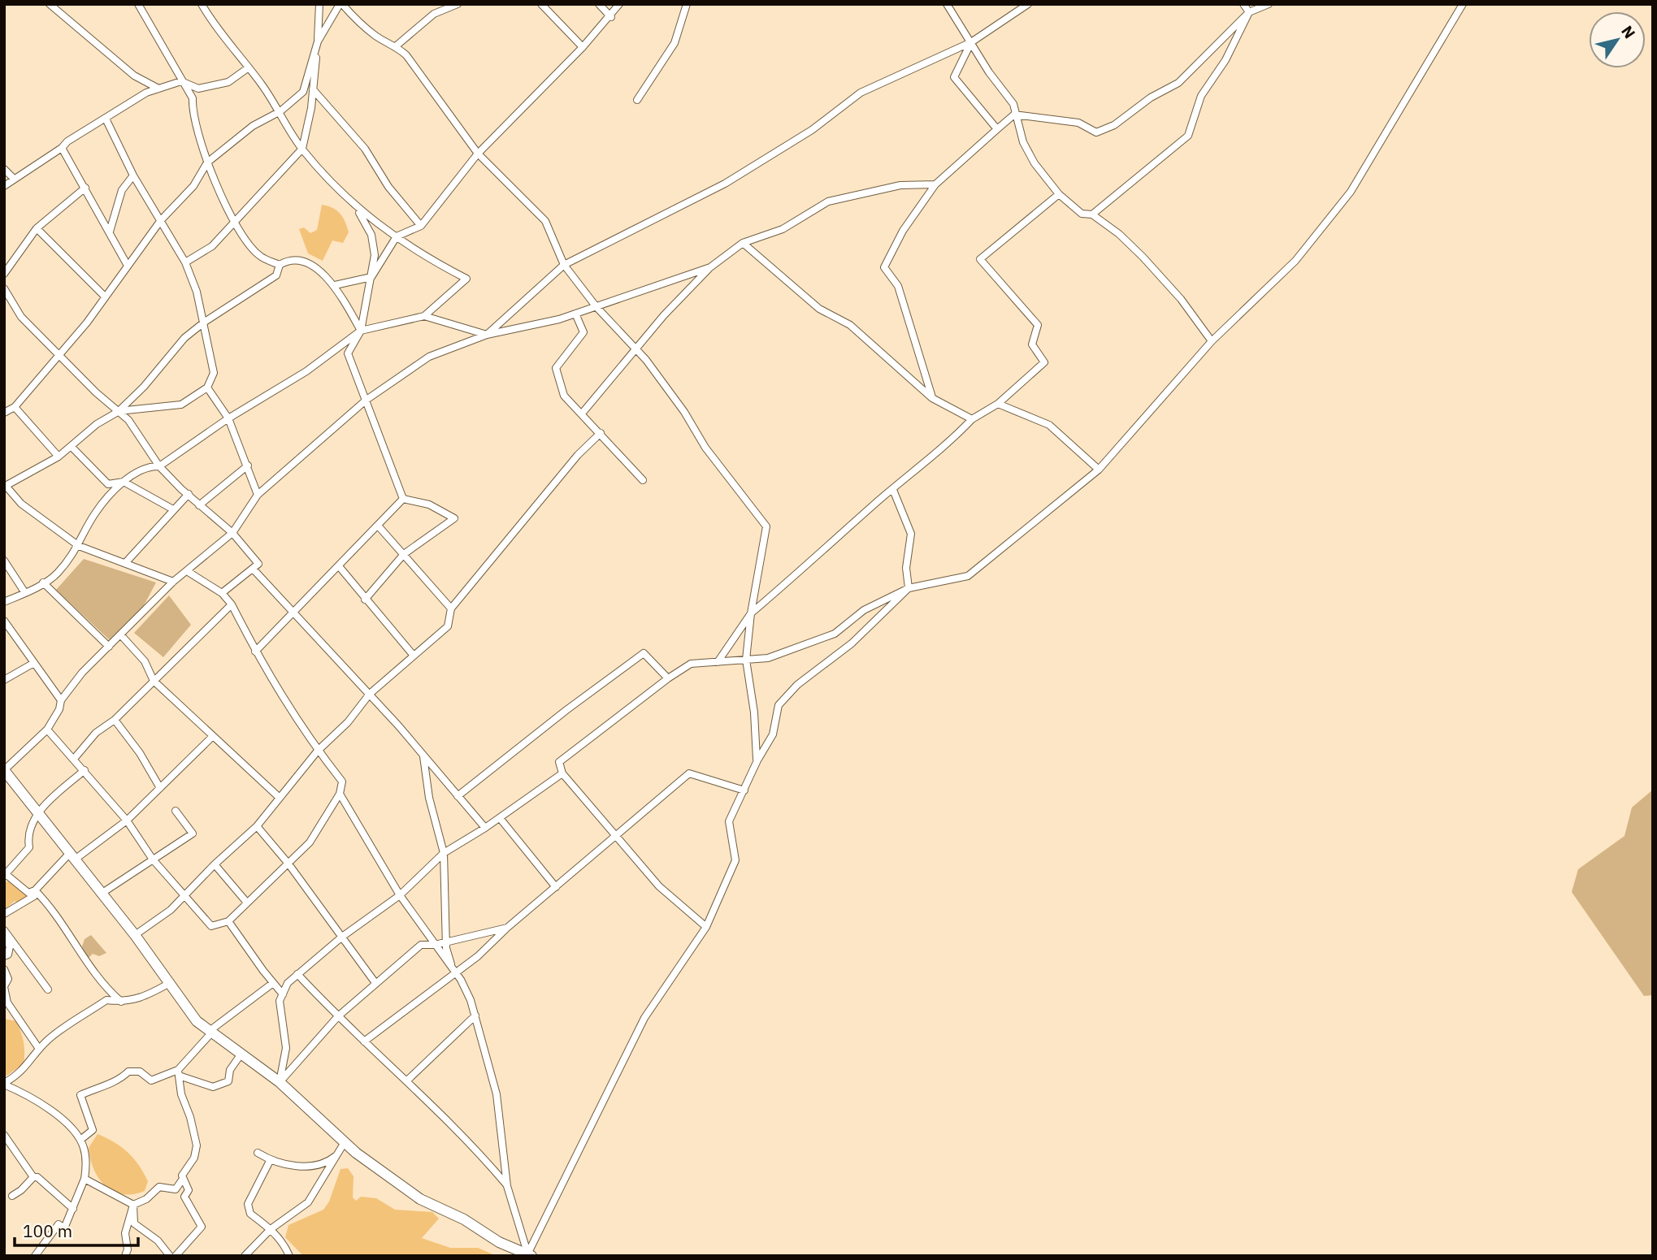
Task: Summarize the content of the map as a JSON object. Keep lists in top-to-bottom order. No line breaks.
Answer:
{"scale_bar":"100 m","north":"top right"}
